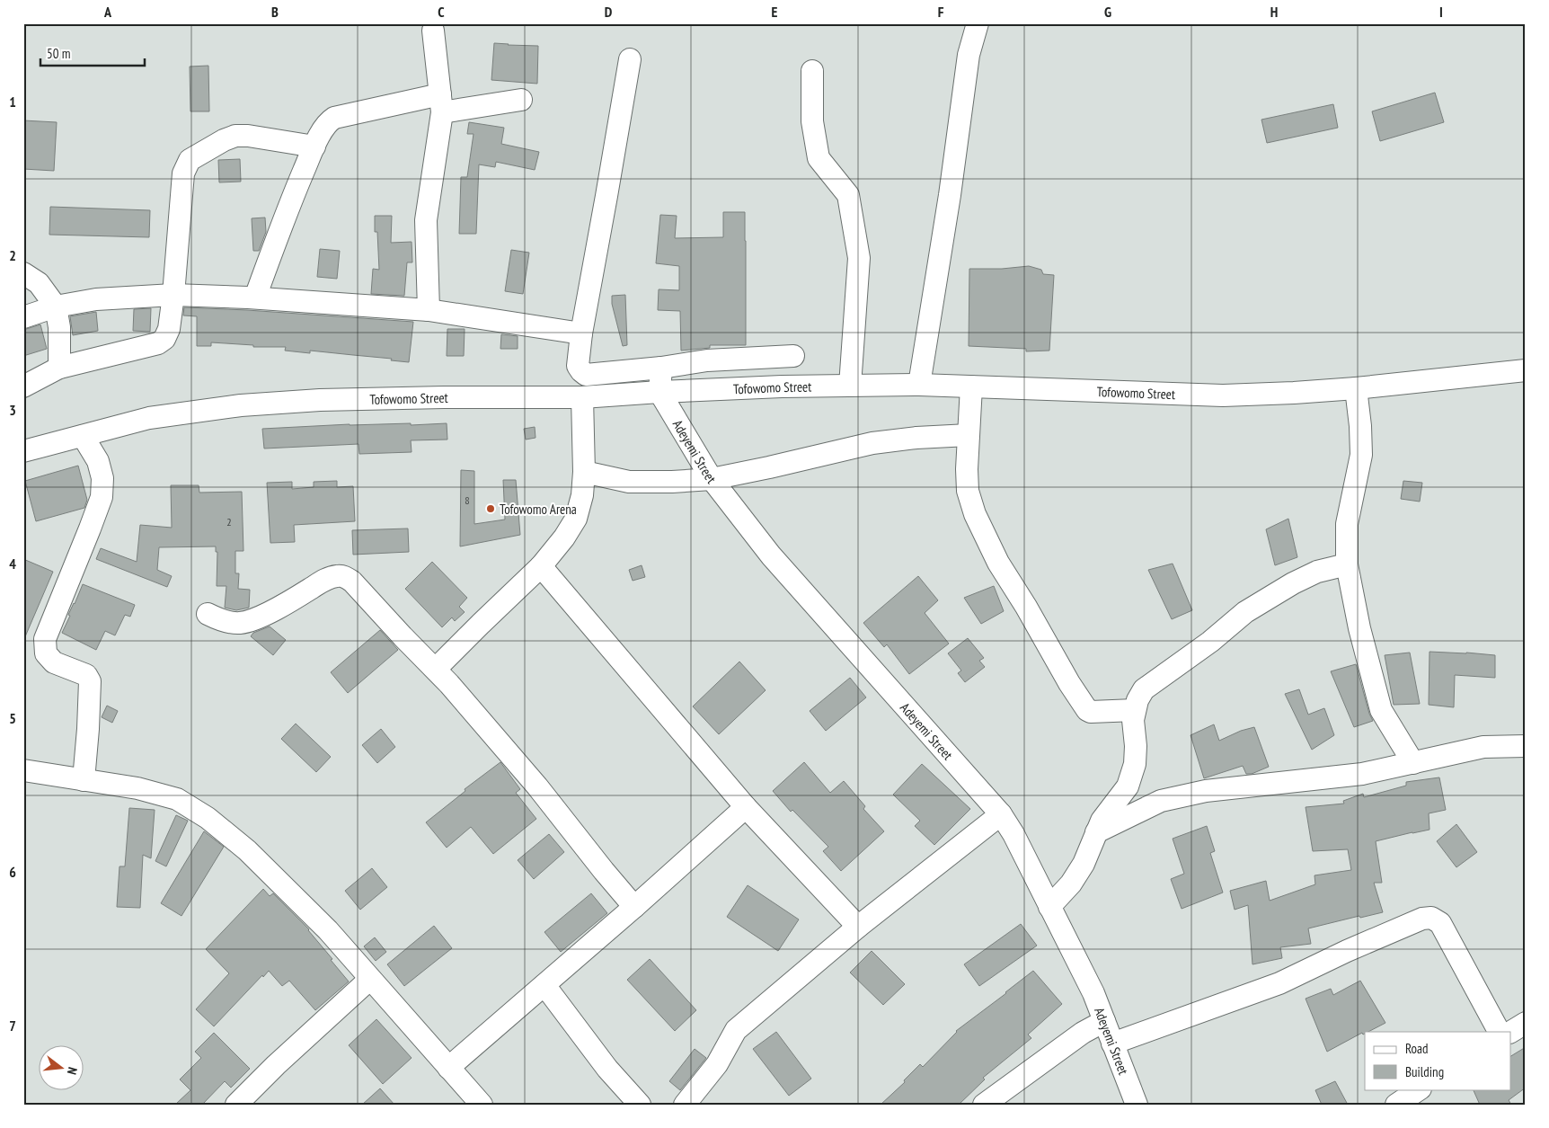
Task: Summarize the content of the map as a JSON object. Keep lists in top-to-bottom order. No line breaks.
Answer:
{"streets":{"street":["Tofowomo Street","Adeyemi Street"]},"crossings":[["Tofowomo Street","Adeyemi Street"]],"places":["Tofowomo Arena"],"house_numbers":["8","2"],"legend":["Road","Building"],"scale_bar":"50 m","north":"right","grid":{"columns":["A","B","C","D","E","F","G","H","I"],"rows":["1","2","3","4","5","6","7"]}}
